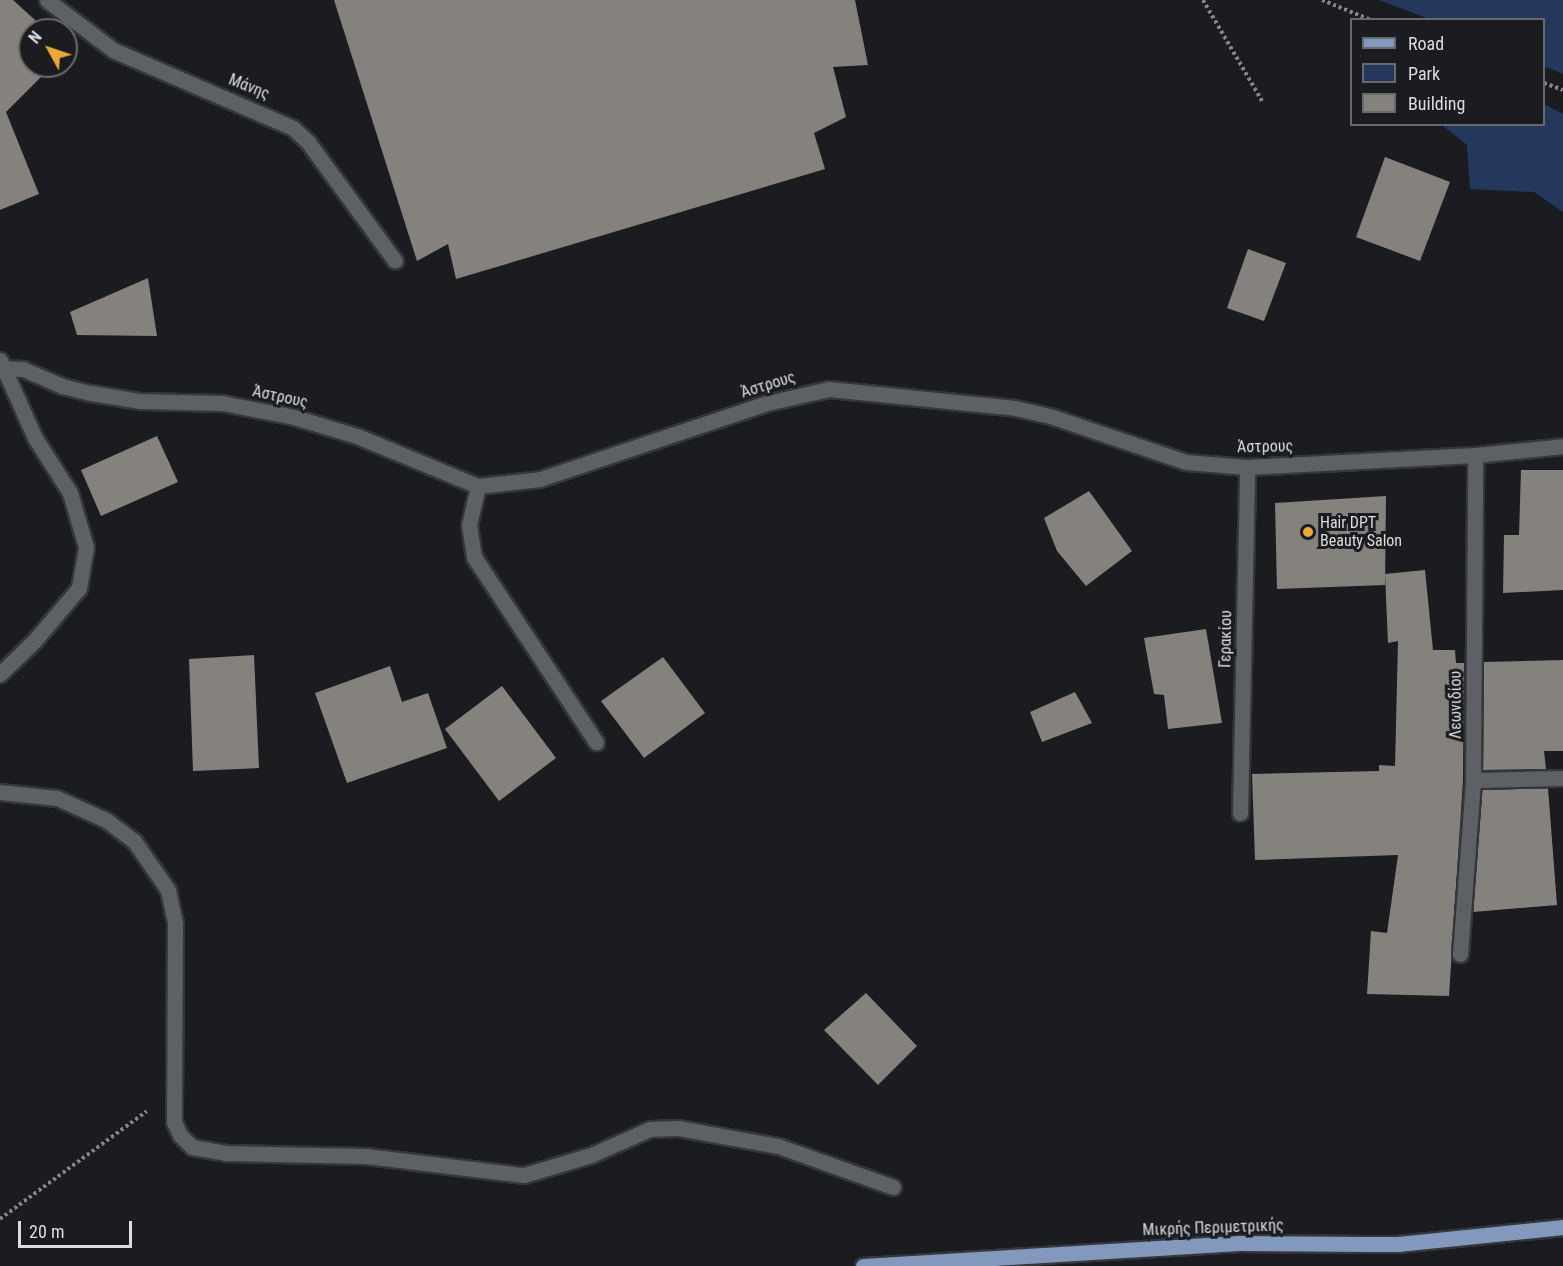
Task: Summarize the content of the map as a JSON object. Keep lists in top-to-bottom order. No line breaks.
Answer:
{"streets":{"main road":["Μικρής Περιμετρικής"],"street":["Μάνης","Άστρους","Γερακίου","Λεωνιδίου"]},"crossings":[["Άστρους","Γερακίου"],["Άστρους","Λεωνιδίου"]],"places":["Hair DPT Beauty Salon"],"legend":["Road","Park","Building"],"scale_bar":"20 m","north":"top left"}
